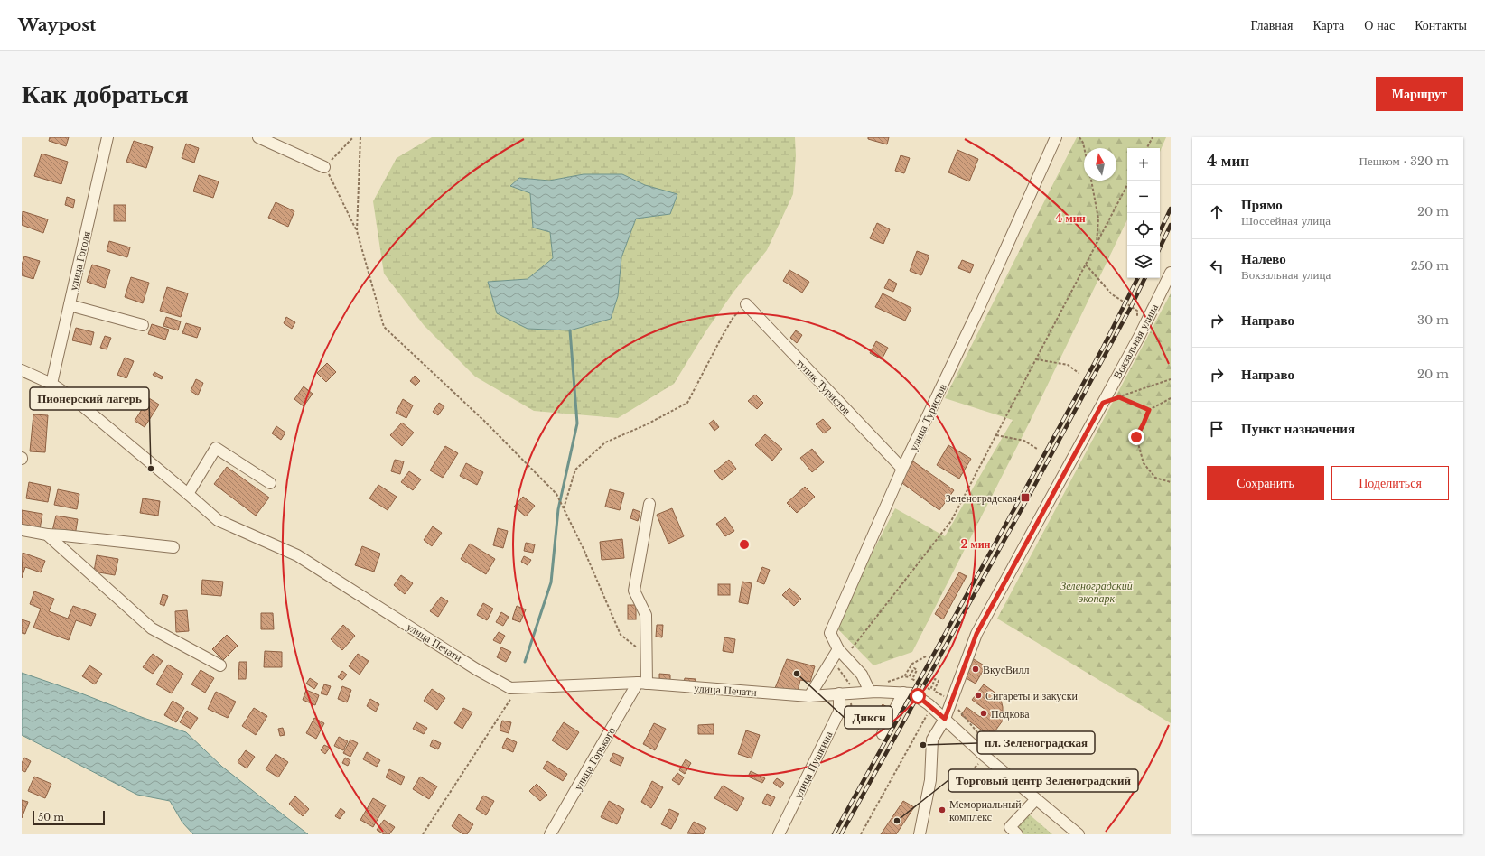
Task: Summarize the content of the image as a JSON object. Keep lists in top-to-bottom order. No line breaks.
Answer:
{"streets":{"street":["улица Гоголя","Вокзальная улица","тупик Туристов","улица Туристов","улица Печати","улица Горького","улица Пушкина"]},"crossings":[["улица Гоголя","улица Печати"],["Вокзальная улица","улица Печати"],["тупик Туристов","улица Туристов"],["улица Туристов","улица Печати"],["улица Печати","улица Горького"],["улица Печати","улица Пушкина"]],"parks":["Зеленоградский экопарк"],"places":{"other":["Пионерский лагерь","ВкусВилл","Дикси","Сигареты и закуски","Подкова","пл. Зеленоградская","Мемориальный комплекс","Торговый центр Зеленоградский"],"transit":["Зеленоградская"]},"scale_bar":"50 m","north":"top","page":{"header":"Waypost","nav":["Главная","Карта","О нас","Контакты"],"buttons":["Маршрут",["Сохранить","Поделиться"]],"title":"Как добраться","heading":["4 мин","Пешком · 320 m"],"map_buttons":["+","−"],"list":[["Прямо","Шоссейная улица","20 m"],["Налево","Вокзальная улица","250 m"],["Направо","30 m"],["Направо","20 m"],"Пункт назначения"],"scale":"50 m"},"rings":["4 мин","2 мин"]}
